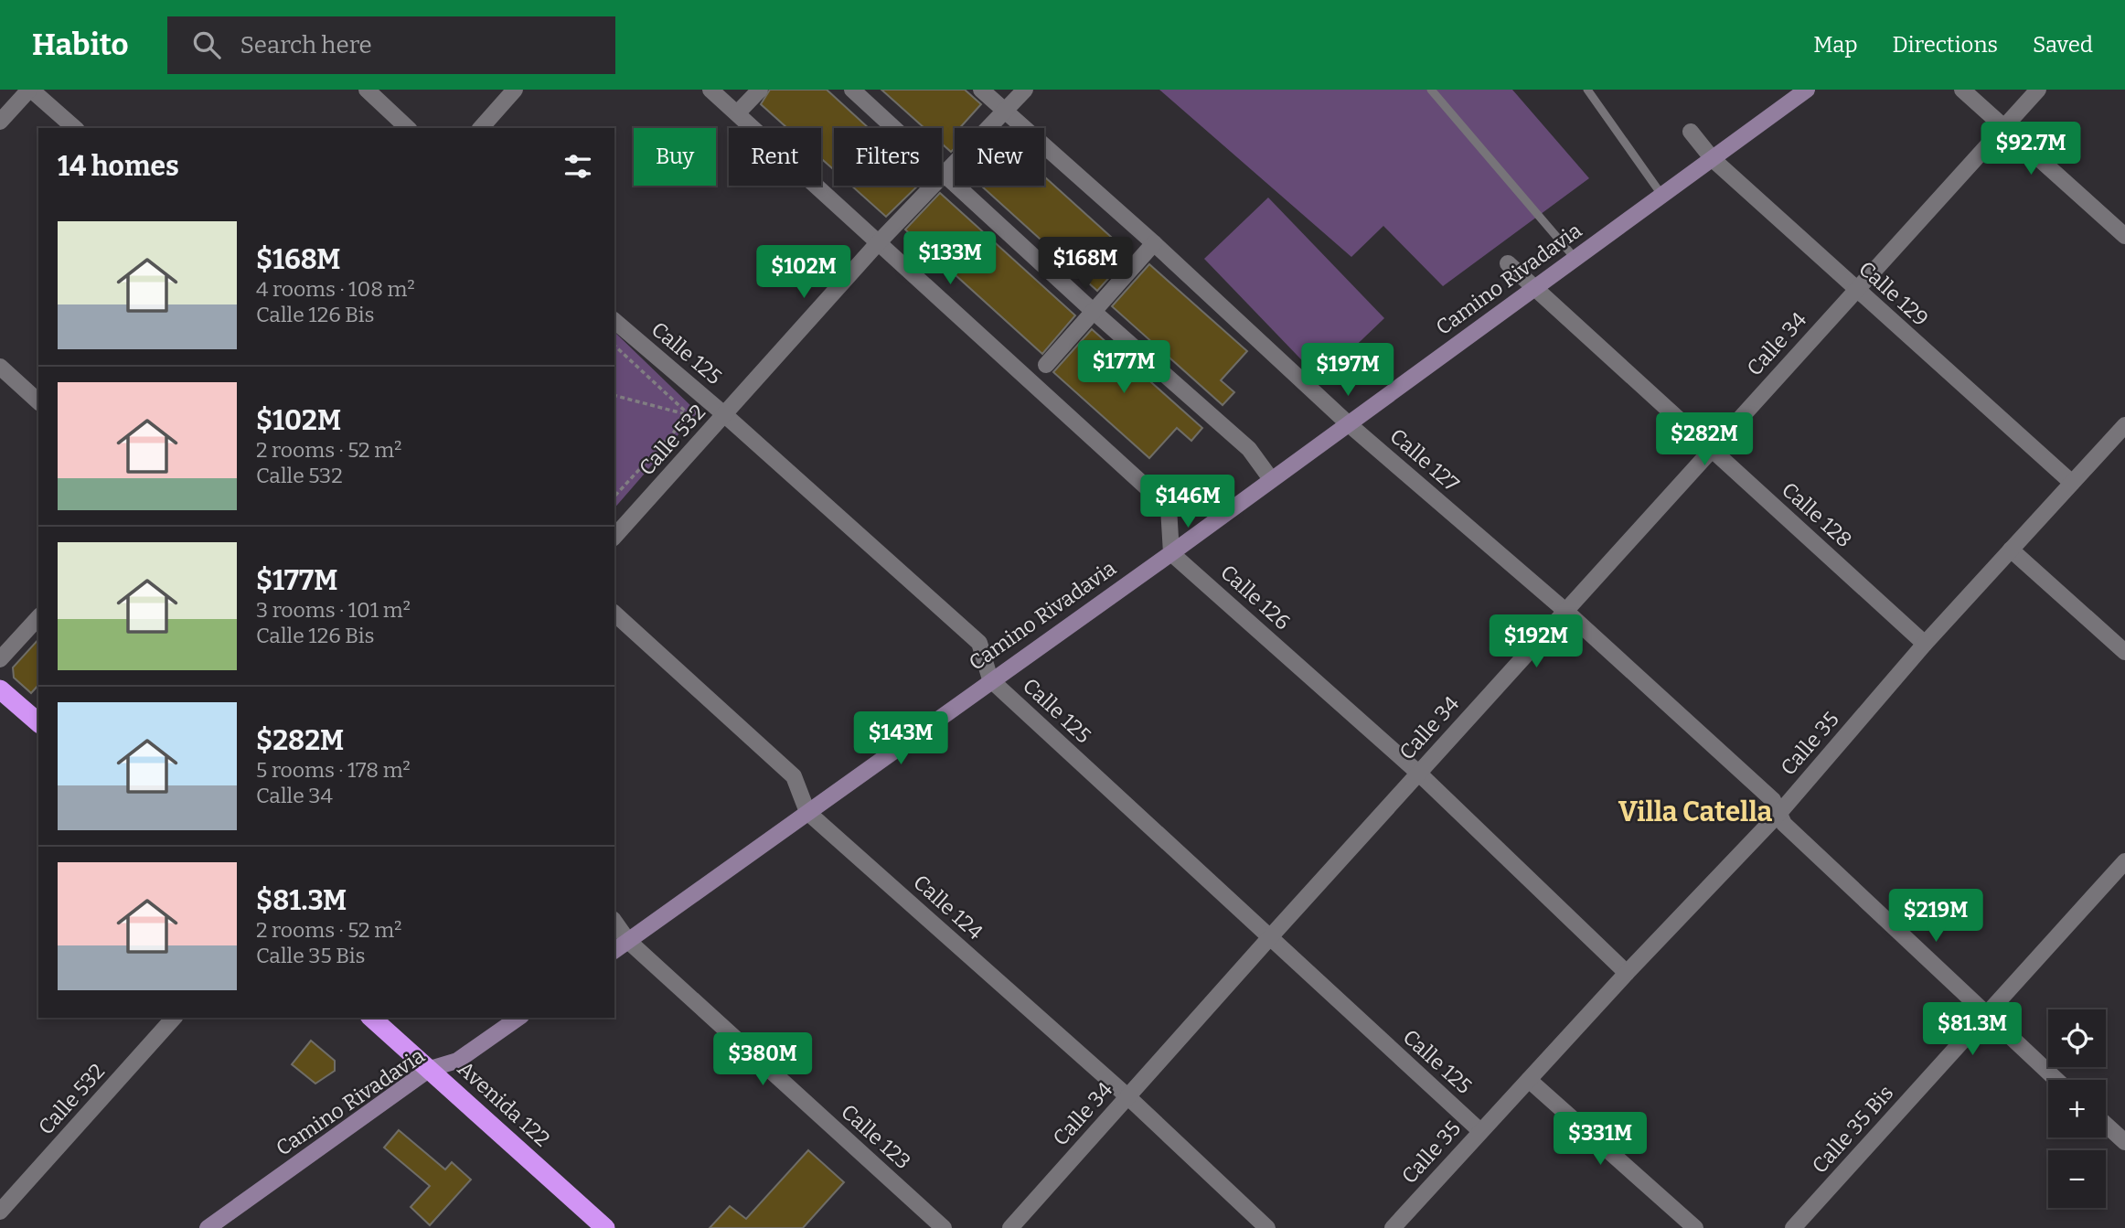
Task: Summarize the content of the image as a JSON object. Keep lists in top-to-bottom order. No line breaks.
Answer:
{"streets":{"highway":["Avenida 122"],"main road":["Camino Rivadavia"],"street":["Calle 129","Calle 34","Calle 125","Calle 532","Calle 127","Calle 128","Calle 126","Calle 35","Calle 124","Calle 35 Bis","Calle 123"]},"crossings":[["Camino Rivadavia","Calle 129"],["Camino Rivadavia","Calle 125"],["Camino Rivadavia","Calle 127"],["Camino Rivadavia","Calle 128"],["Camino Rivadavia","Calle 126"],["Camino Rivadavia","Calle 124"],["Camino Rivadavia","Avenida 122"],["Camino Rivadavia","Calle 123"],["Calle 129","Calle 34"],["Calle 129","Calle 35"],["Calle 34","Calle 125"],["Calle 34","Calle 127"],["Calle 34","Calle 128"],["Calle 34","Calle 126"],["Calle 34","Calle 124"],["Calle 125","Calle 532"],["Calle 125","Calle 35"],["Calle 532","Calle 127"],["Calle 127","Calle 35"],["Calle 128","Calle 35"],["Calle 126","Calle 35"]],"districts":["Villa Catella"],"page":{"header":"Habito","search":"Search here","nav":["Map","Directions","Saved"],"price":["$92.7M","$133M","$168M","$102M","$177M","$197M","$282M","$146M","$192M","$143M","$219M","$81.3M","$380M","$331M"],"chip":["Buy","Rent","Filters","New"],"heading":"14 homes","list":[{"name":"$168M","note":"4 rooms · 108 m² · Calle 126 Bis"},{"name":"$102M","note":"2 rooms · 52 m² · Calle 532"},{"name":"$177M","note":"3 rooms · 101 m² · Calle 126 Bis"},{"name":"$282M","note":"5 rooms · 178 m² · Calle 34"},{"name":"$81.3M","note":"2 rooms · 52 m² · Calle 35 Bis"}],"map_buttons":["+","−"]}}
